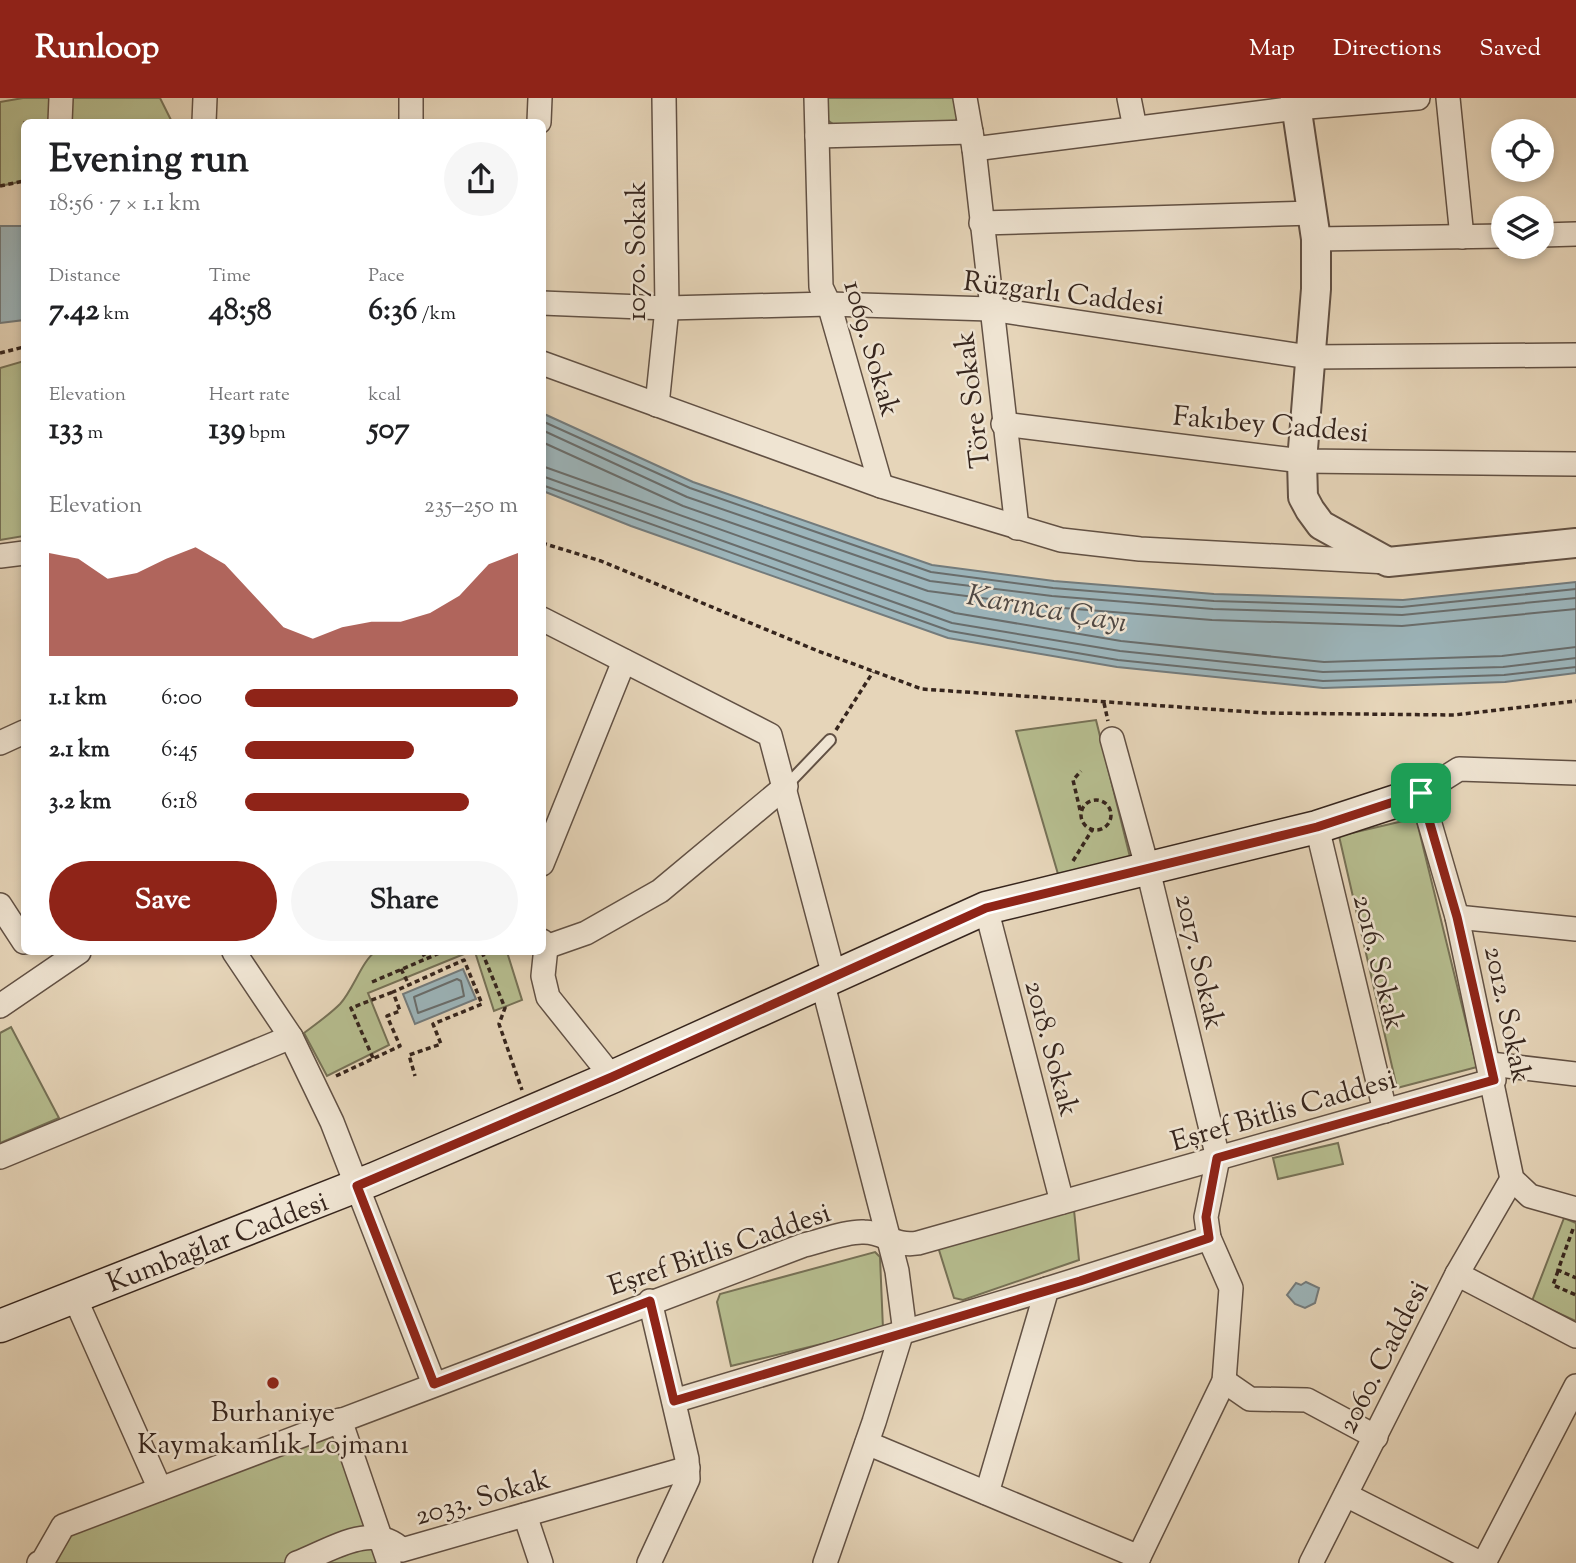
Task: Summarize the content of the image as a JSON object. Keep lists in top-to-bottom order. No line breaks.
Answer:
{"streets":{"main road":["Kumbağlar Caddesi"],"street":["1070. Sokak","Rüzgarlı Caddesi","1069. Sokak","Töre Sokak","Fakıbey Caddesi","2017. Sokak","2016. Sokak","2012. Sokak","2018. Sokak","Eşref Bitlis Caddesi","2060. Caddesi","2033. Sokak"]},"crossings":[["1070. Sokak","Rüzgarlı Caddesi"],["Rüzgarlı Caddesi","1069. Sokak"],["Rüzgarlı Caddesi","Töre Sokak"],["Töre Sokak","Fakıbey Caddesi"],["2017. Sokak","Eşref Bitlis Caddesi"],["2017. Sokak","Kumbağlar Caddesi"],["2016. Sokak","Eşref Bitlis Caddesi"],["2016. Sokak","Kumbağlar Caddesi"],["2012. Sokak","Eşref Bitlis Caddesi"],["2012. Sokak","Kumbağlar Caddesi"],["2012. Sokak","2060. Caddesi"],["2018. Sokak","Eşref Bitlis Caddesi"],["2018. Sokak","Kumbağlar Caddesi"]],"water":["Karınca Çayı"],"places":["Burhaniye Kaymakamlık Lojmanı"],"page":{"header":"Runloop","nav":["Map","Directions","Saved"],"heading":["Evening run","18:56 · 7 × 1.1 km"],"stats":[["Distance","7.42 km"],["Time","48:58"],["Pace","6:36 /km"],["Elevation","133 m"],["Heart rate","139 bpm"],["kcal","507"]],"chart":["Elevation","235–250 m"],"list":[{"name":"1.1 km","note":"6:00"},{"name":"2.1 km","note":"6:45"},{"name":"3.2 km","note":"6:18"}],"buttons":["Save","Share"]}}
